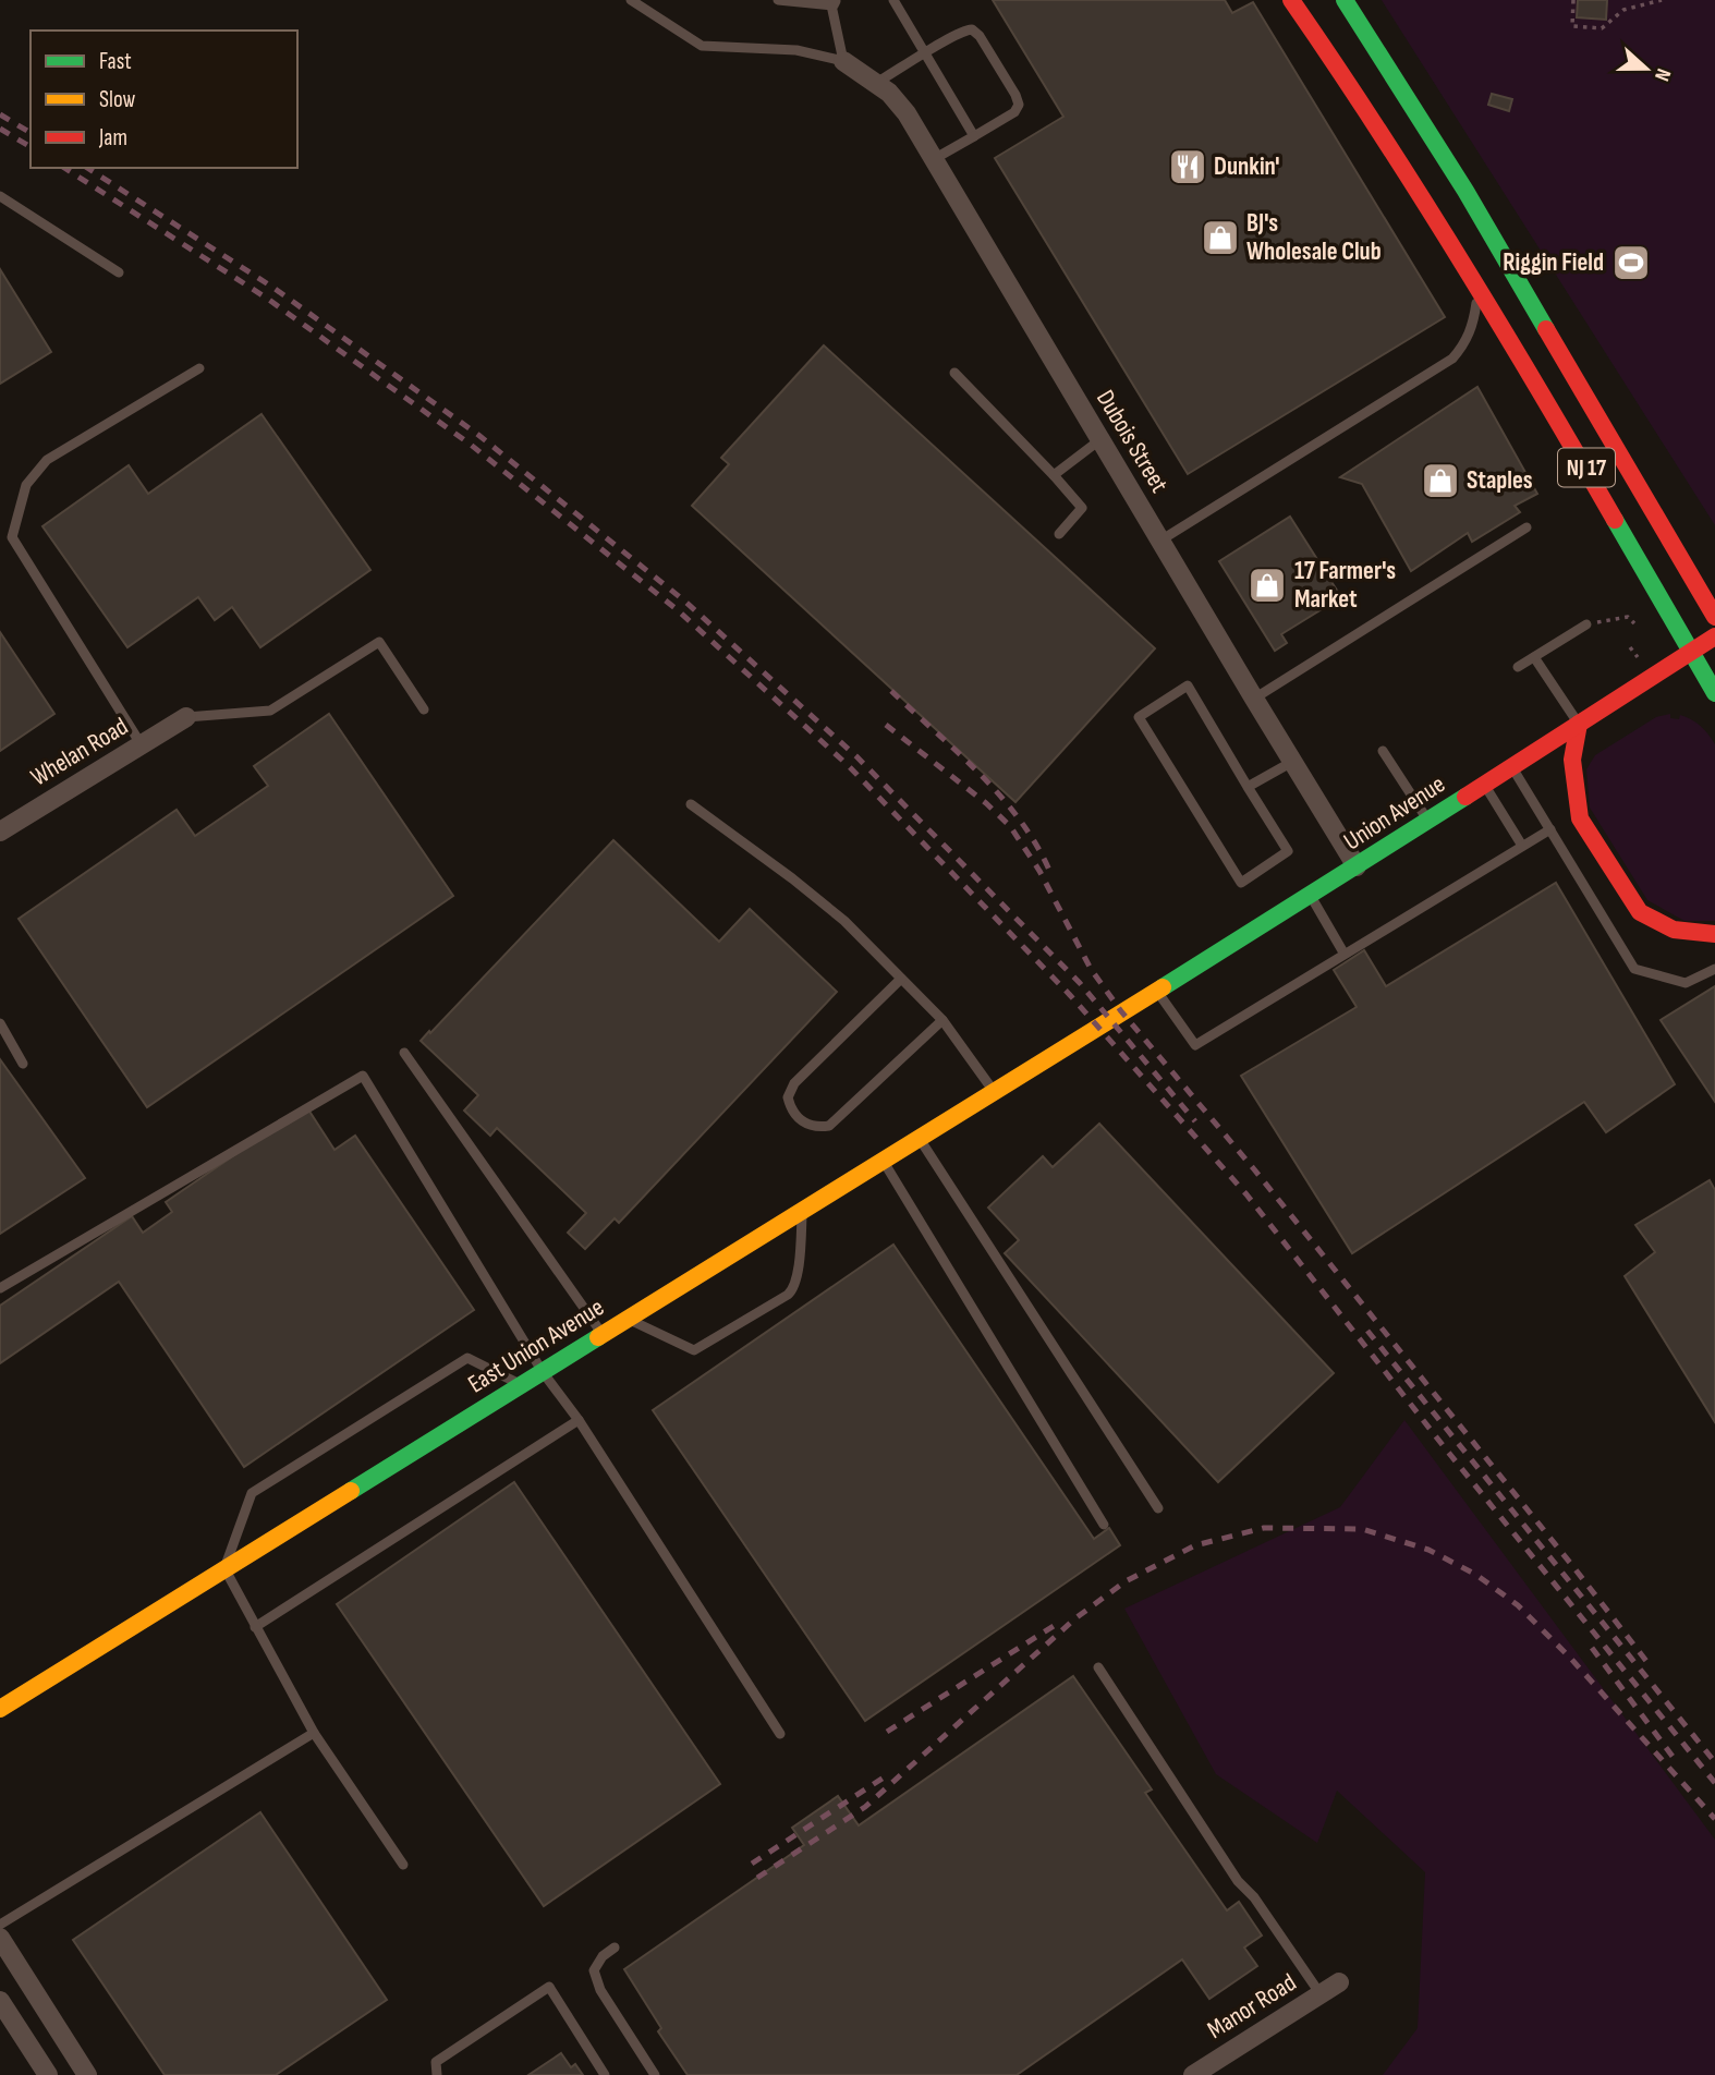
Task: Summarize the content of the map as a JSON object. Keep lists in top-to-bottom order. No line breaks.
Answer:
{"streets":{"main road":["NJ 17","Union Avenue","East Union Avenue"],"street":["Dubois Street","Whelan Road","Manor Road"]},"crossings":[["Dubois Street","Union Avenue"],["NJ 17","Union Avenue"],["Union Avenue","East Union Avenue"]],"places":{"restaurant":["Dunkin'"],"shop":["BJ's Wholesale Club","Staples","17 Farmer's Market"],"sports":["Riggin Field"]},"legend":["Fast","Slow","Jam"],"north":"right"}
